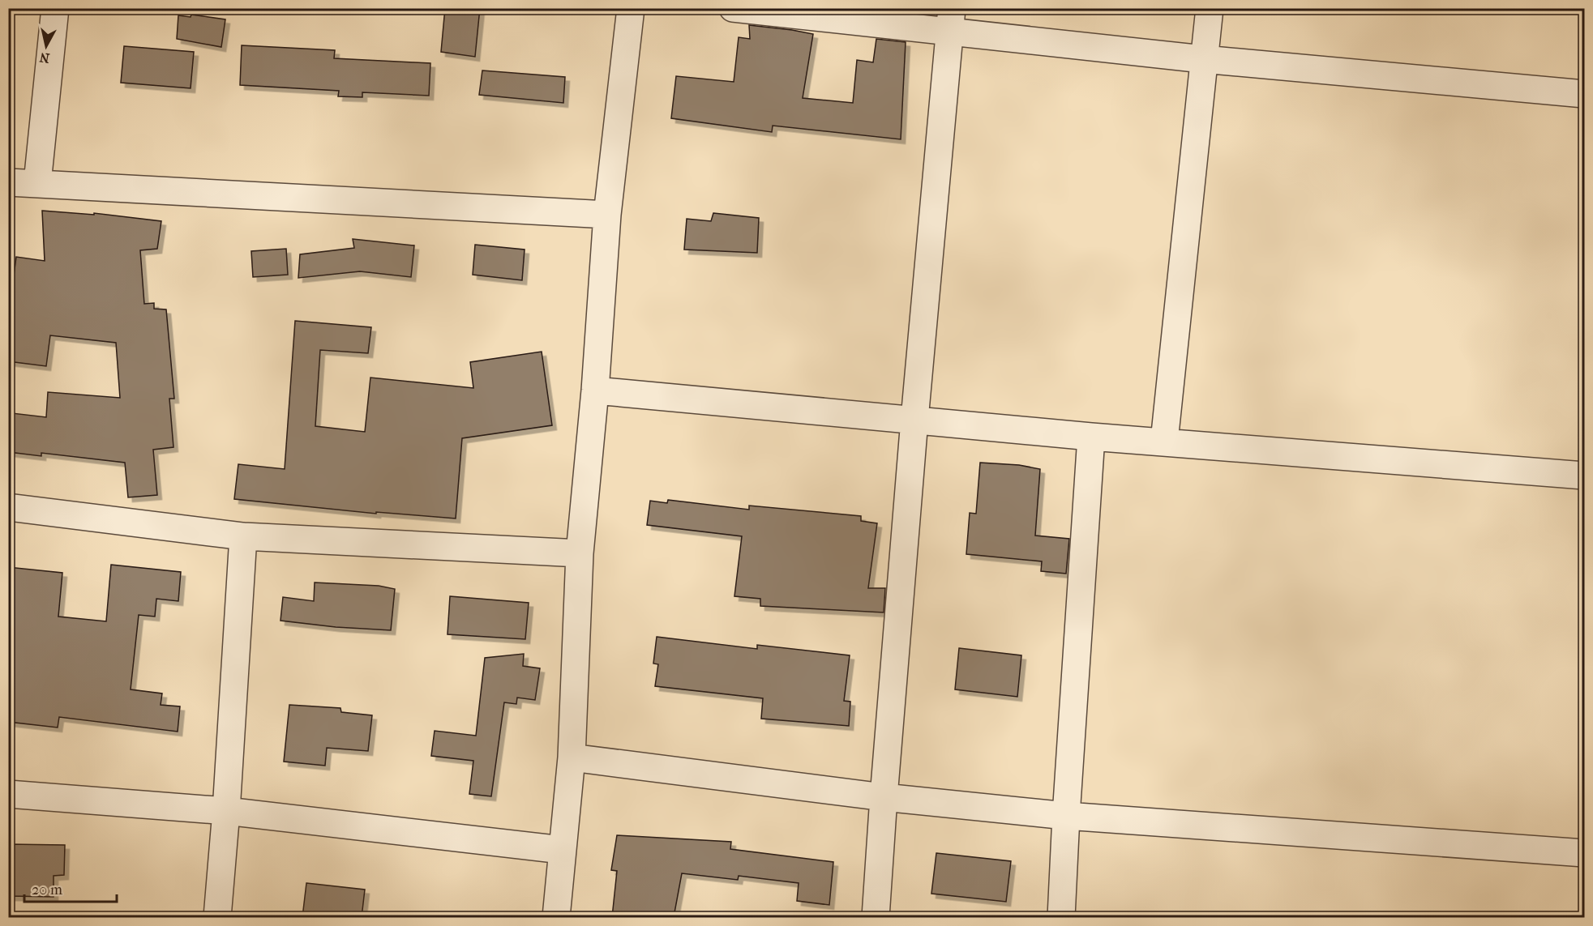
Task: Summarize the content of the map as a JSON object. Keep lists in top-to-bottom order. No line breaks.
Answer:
{"scale_bar":"20 m","north":"bottom"}
